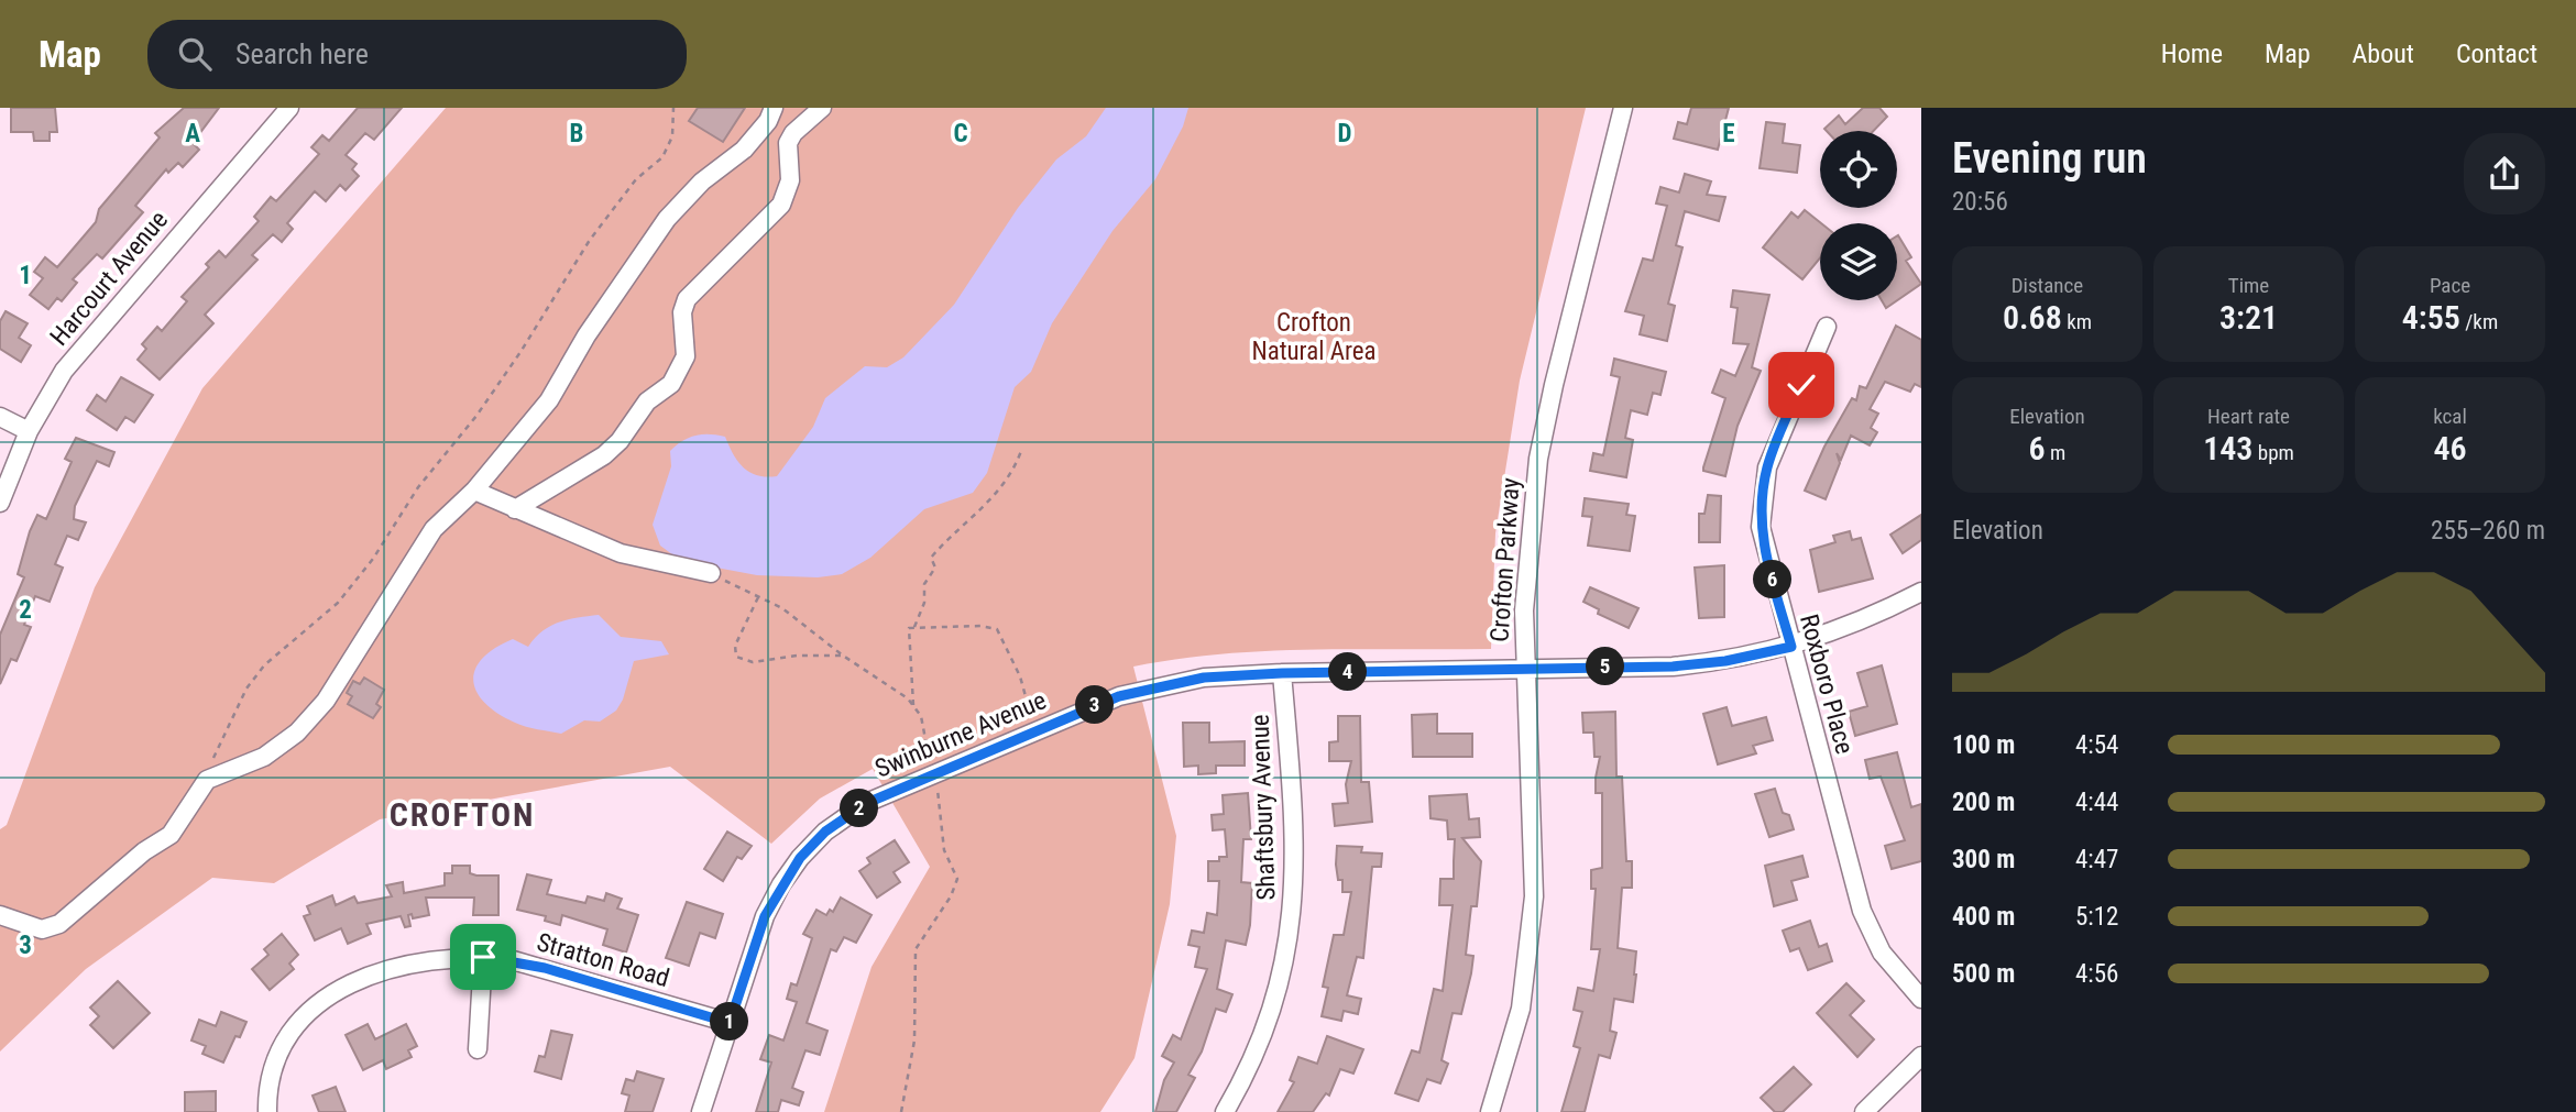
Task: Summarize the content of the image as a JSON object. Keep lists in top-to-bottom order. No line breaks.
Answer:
{"streets":{"street":["Harcourt Avenue","Crofton Parkway","Roxboro Place","Swinburne Avenue","Shaftsbury Avenue","Stratton Road"]},"crossings":[["Crofton Parkway","Swinburne Avenue"],["Roxboro Place","Swinburne Avenue"],["Swinburne Avenue","Shaftsbury Avenue"],["Swinburne Avenue","Stratton Road"]],"districts":["CROFTON"],"parks":["Crofton Natural Area"],"page":{"header":"Map","search":"Search here","nav":["Home","Map","About","Contact"],"heading":["Evening run","20:56"],"stats":[["Distance","0.68 km"],["Time","3:21"],["Pace","4:55 /km"],["Elevation","6 m"],["Heart rate","143 bpm"],["kcal","46"]],"chart":["Elevation","255–260 m"],"pins":["6","5","4","3","2","1"],"list":[{"name":"100 m","note":"4:54"},{"name":"200 m","note":"4:44"},{"name":"300 m","note":"4:47"},{"name":"400 m","note":"5:12"},{"name":"500 m","note":"4:56"}]},"grid":{"columns":["A","B","C","D","E"],"rows":["1","2","3"]}}
